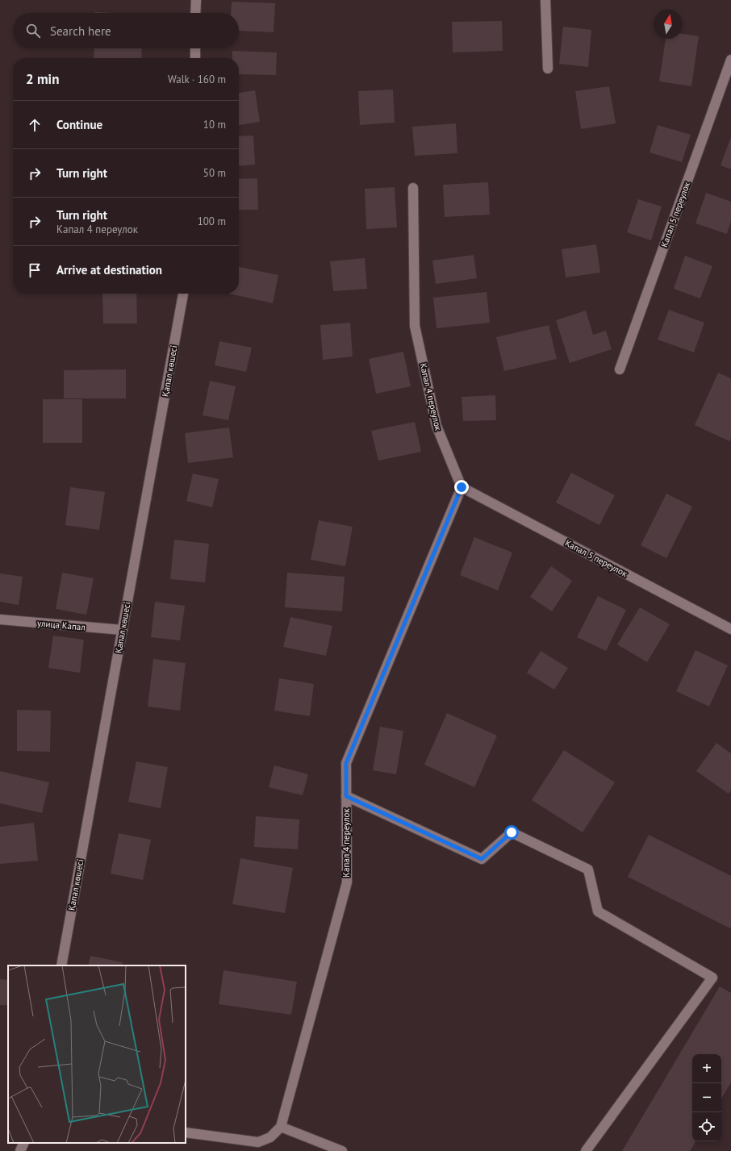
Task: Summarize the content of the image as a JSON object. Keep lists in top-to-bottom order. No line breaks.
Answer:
{"streets":{"street":["Капал 5 переулок","Қапал көшесі","Капал 4 переулок","улица Капал"]},"crossings":[["Капал 5 переулок","Капал 4 переулок"],["Қапал көшесі","улица Капал"]],"north":"top","page":{"search":"Search here","heading":["2 min","Walk · 160 m"],"list":[["Continue","10 m"],["Turn right","50 m"],["Turn right","Капал 4 переулок","100 m"],"Arrive at destination"],"map_buttons":["+","−"]}}
